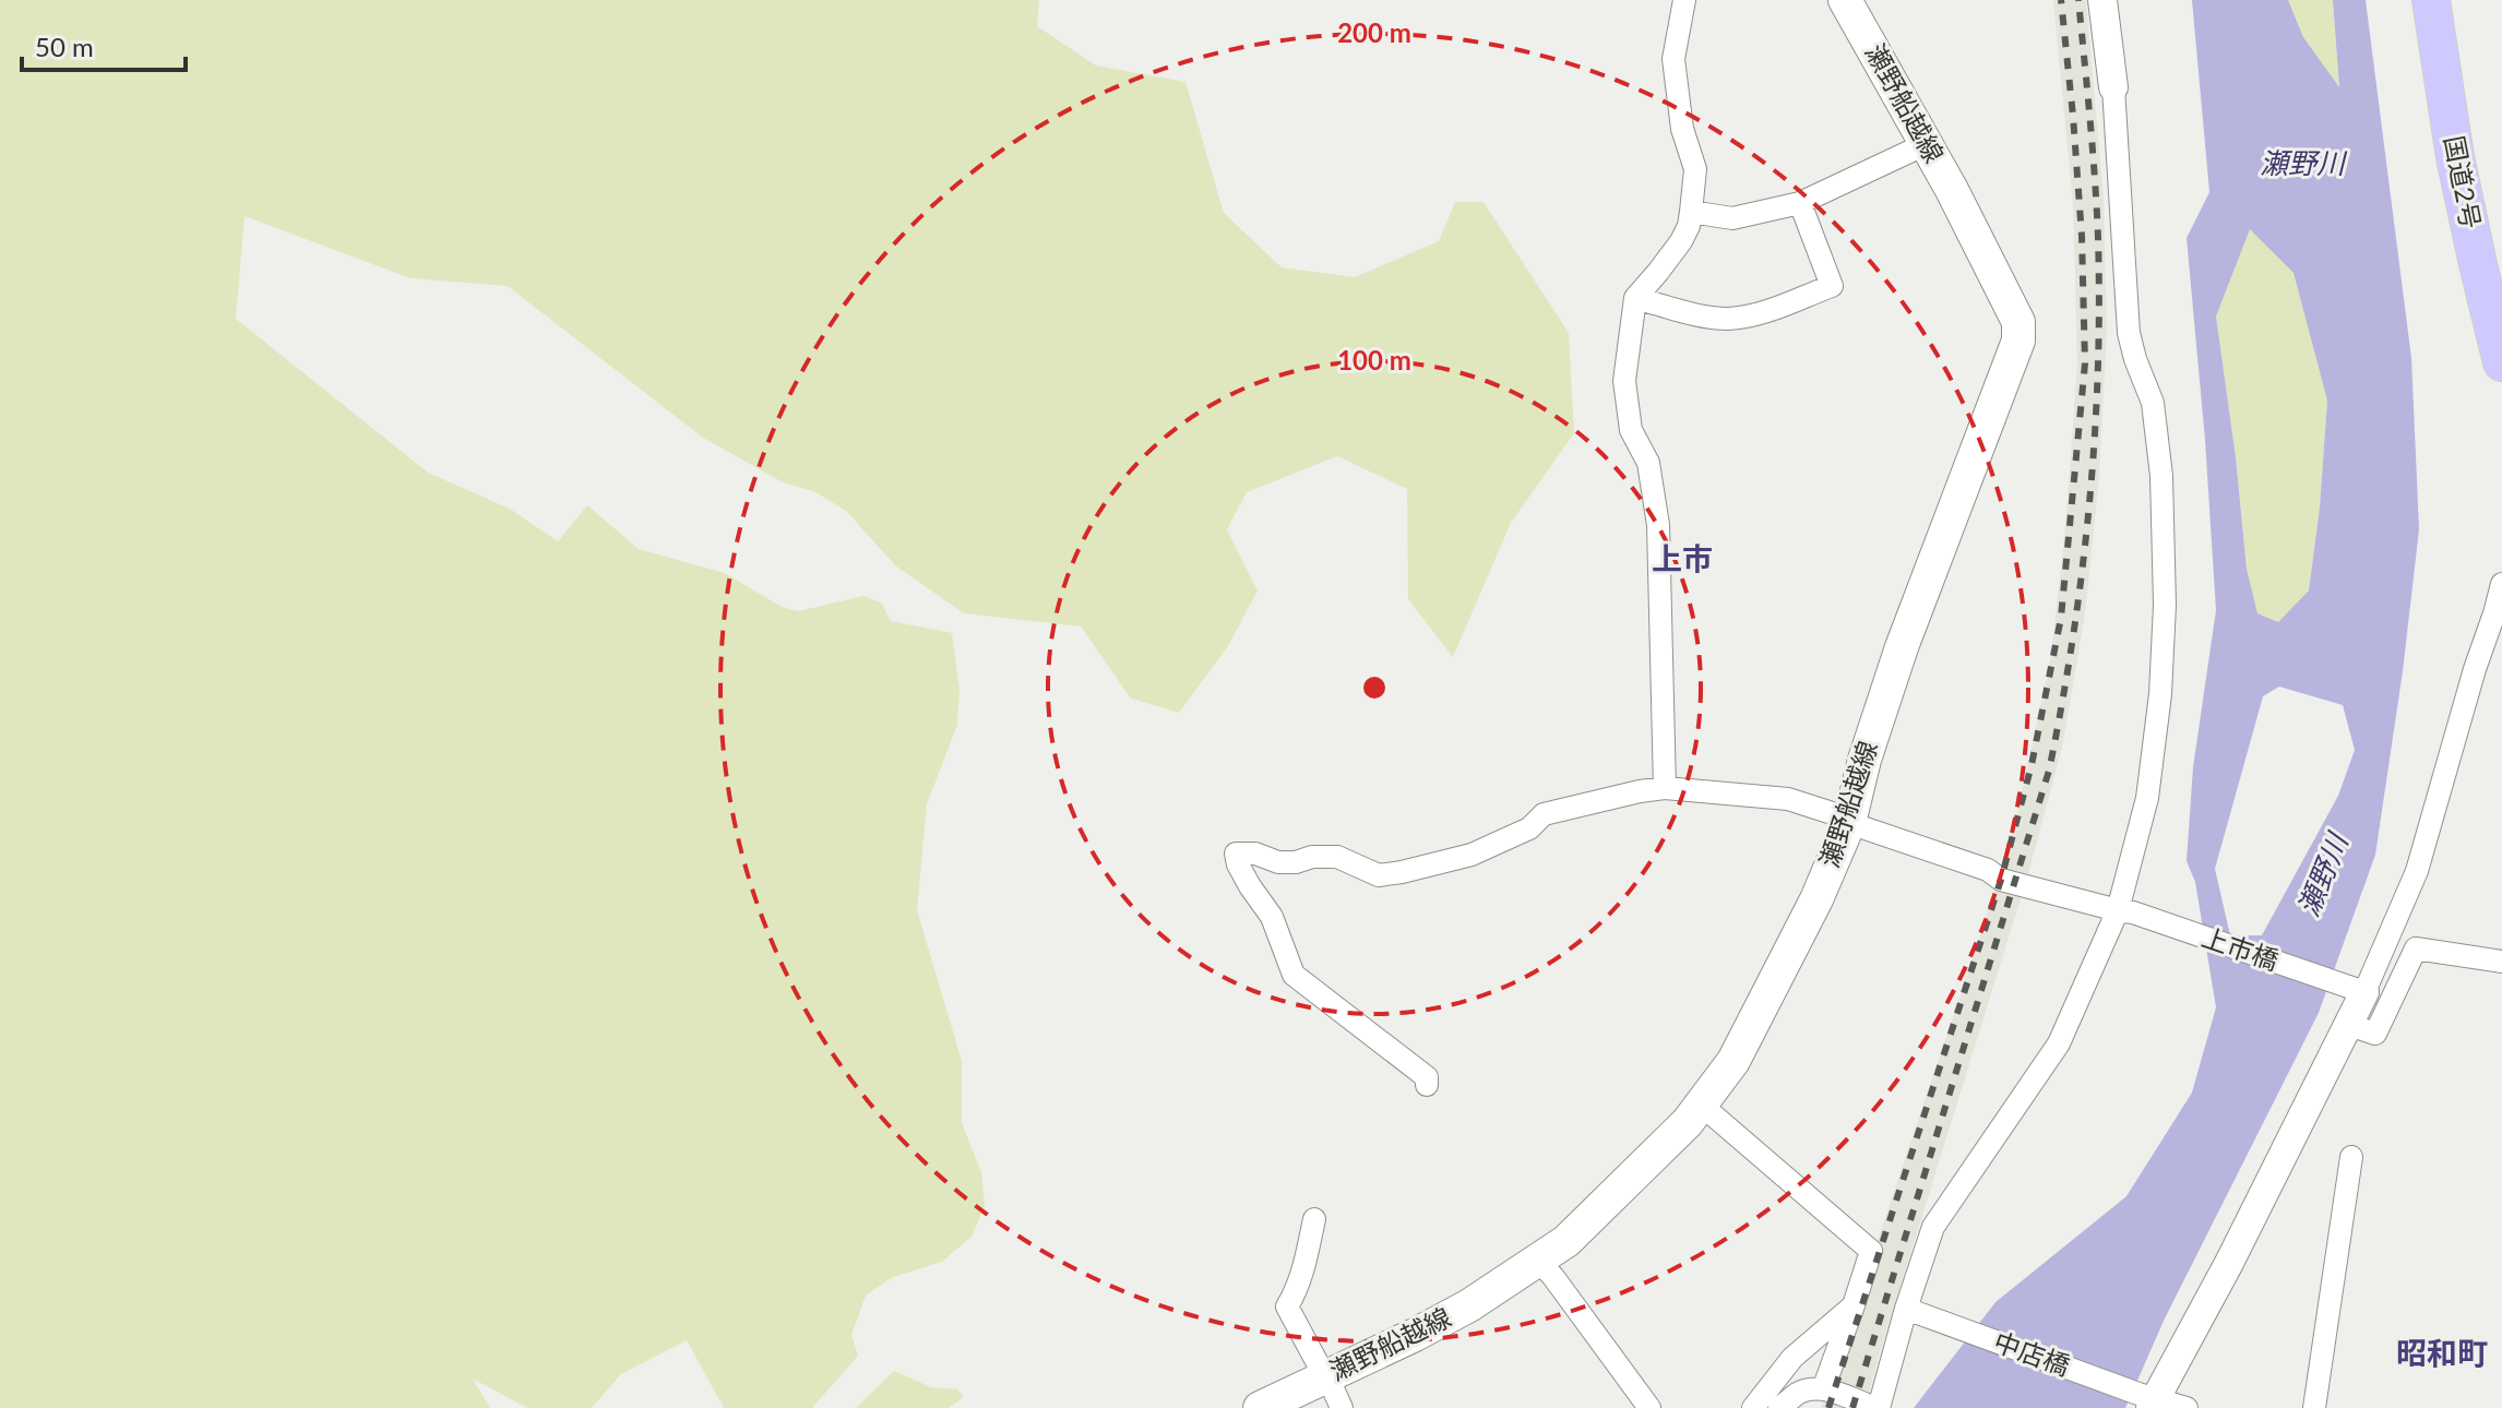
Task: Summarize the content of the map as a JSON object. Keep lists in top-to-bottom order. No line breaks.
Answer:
{"streets":{"highway":["国道2号"],"main road":["瀬野船越線"],"street":["上市橋","中店橋"]},"crossings":[["瀬野船越線","上市橋"]],"districts":["上市","昭和町"],"water":["瀬野川"],"scale_bar":"50 m","rings":["200 m","100 m"]}
